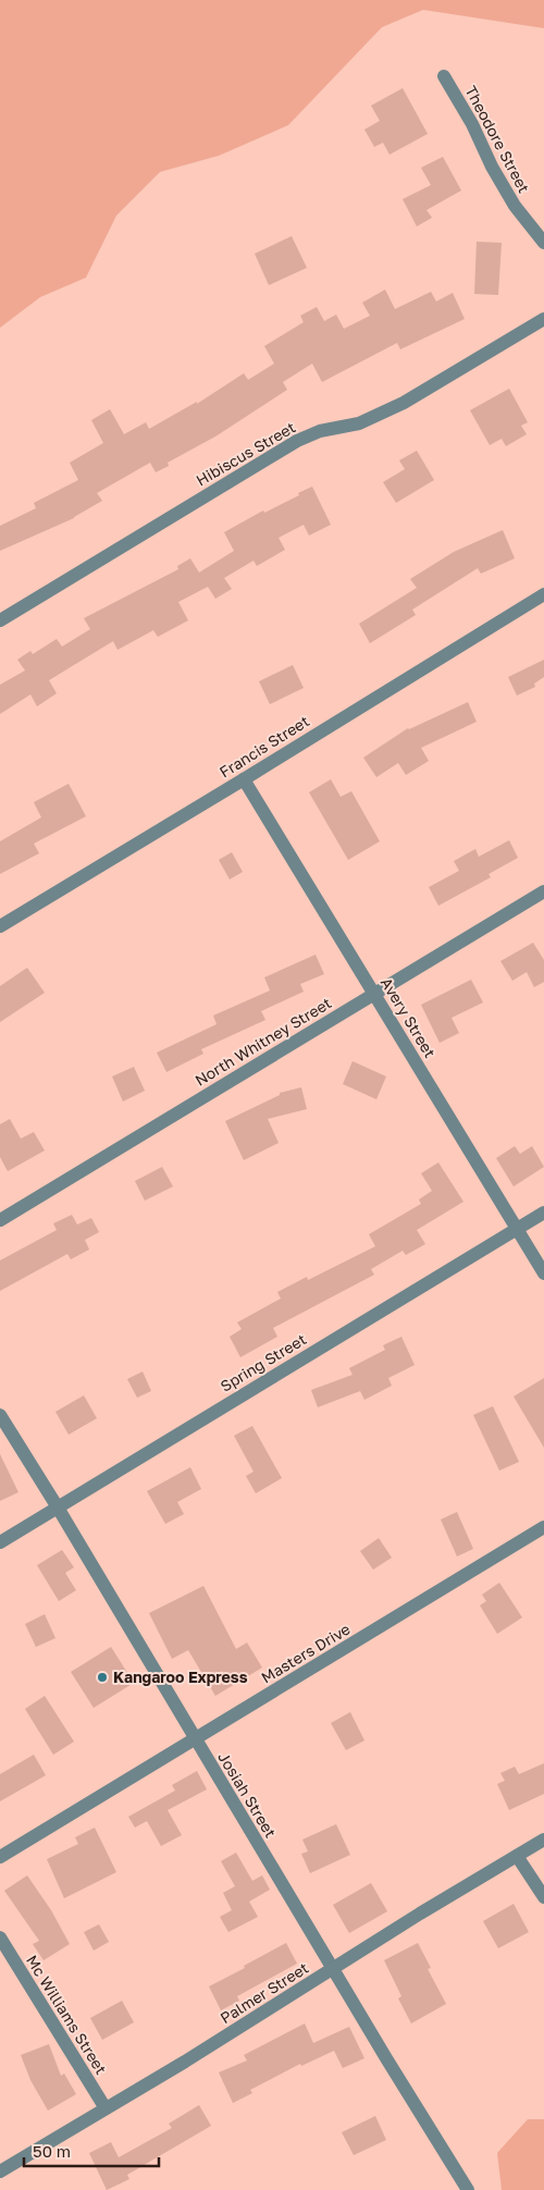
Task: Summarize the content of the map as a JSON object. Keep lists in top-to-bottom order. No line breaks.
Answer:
{"streets":{"street":["Theodore Street","Hibiscus Street","Francis Street","Avery Street","North Whitney Street","Spring Street","Masters Drive","Josiah Street","Palmer Street","Mc Williams Street"]},"crossings":[["Francis Street","Avery Street"],["Avery Street","North Whitney Street"],["Avery Street","Spring Street"],["Spring Street","Josiah Street"],["Masters Drive","Josiah Street"],["Josiah Street","Palmer Street"],["Palmer Street","Mc Williams Street"]],"places":["Kangaroo Express"],"scale_bar":"50 m"}
